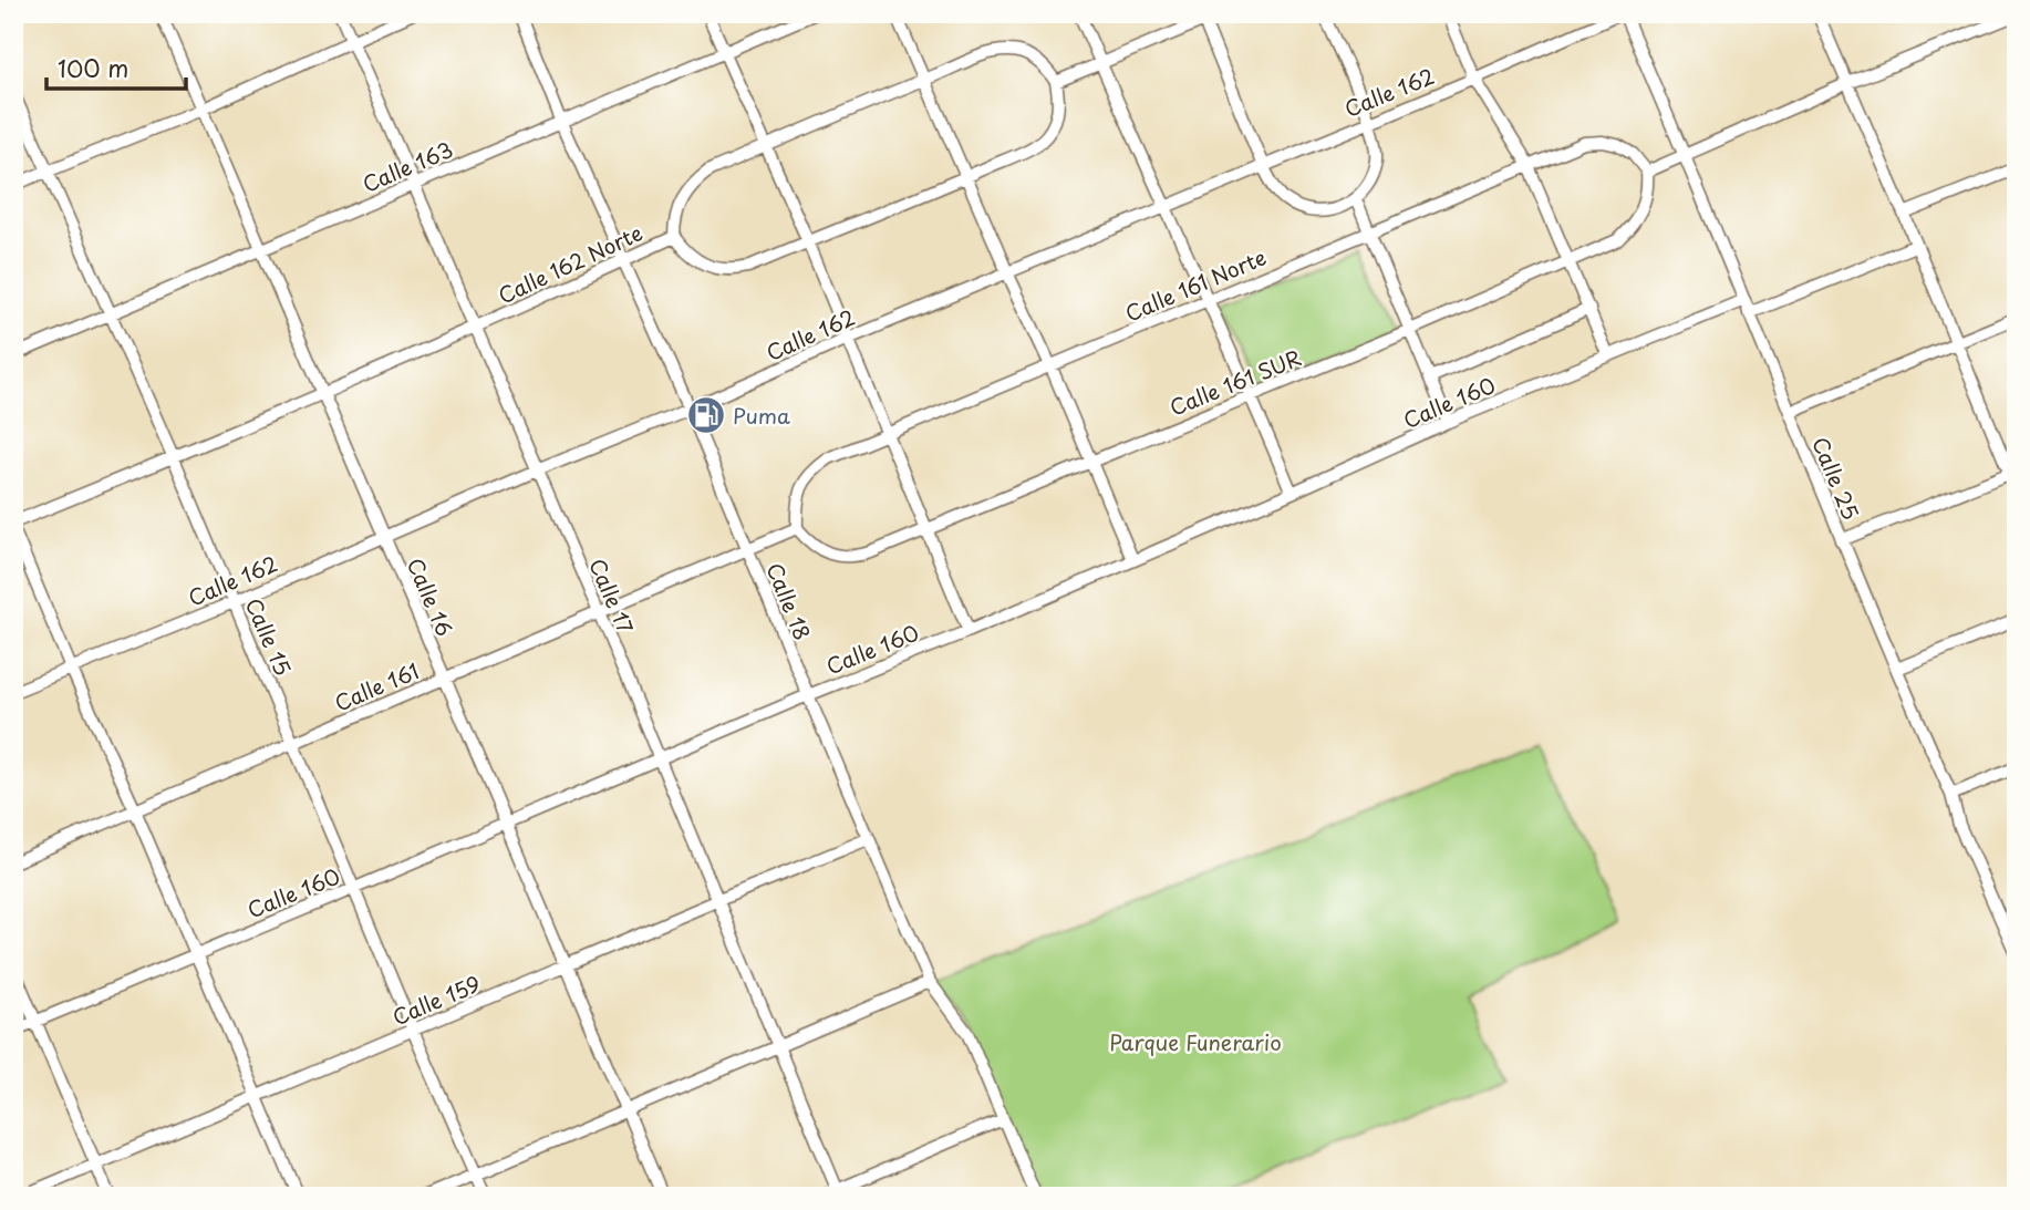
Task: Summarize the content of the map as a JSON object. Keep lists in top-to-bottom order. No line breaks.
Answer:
{"streets":{"street":["Calle 162","Calle 163","Calle 162 Norte","Calle 161 Norte","Calle 161 SUR","Calle 160","Calle 25","Calle 17","Calle 16","Calle 18","Calle 15","Calle 161","Calle 159"]},"crossings":[["Calle 162","Calle 25"],["Calle 162","Calle 17"],["Calle 162","Calle 16"],["Calle 162","Calle 18"],["Calle 162","Calle 15"],["Calle 163","Calle 17"],["Calle 163","Calle 16"],["Calle 163","Calle 18"],["Calle 163","Calle 15"],["Calle 162 Norte","Calle 17"],["Calle 162 Norte","Calle 16"],["Calle 162 Norte","Calle 18"],["Calle 162 Norte","Calle 15"],["Calle 161 Norte","Calle 161 SUR"],["Calle 161 Norte","Calle 161"],["Calle 161 SUR","Calle 161"],["Calle 160","Calle 25"],["Calle 160","Calle 17"],["Calle 160","Calle 16"],["Calle 160","Calle 18"],["Calle 160","Calle 15"],["Calle 17","Calle 161"],["Calle 17","Calle 159"],["Calle 16","Calle 161"],["Calle 16","Calle 159"],["Calle 18","Calle 161"],["Calle 18","Calle 159"],["Calle 15","Calle 161"],["Calle 15","Calle 159"]],"parks":["Parque Funerario"],"places":{"fuel station":["Puma"]},"scale_bar":"100 m"}
